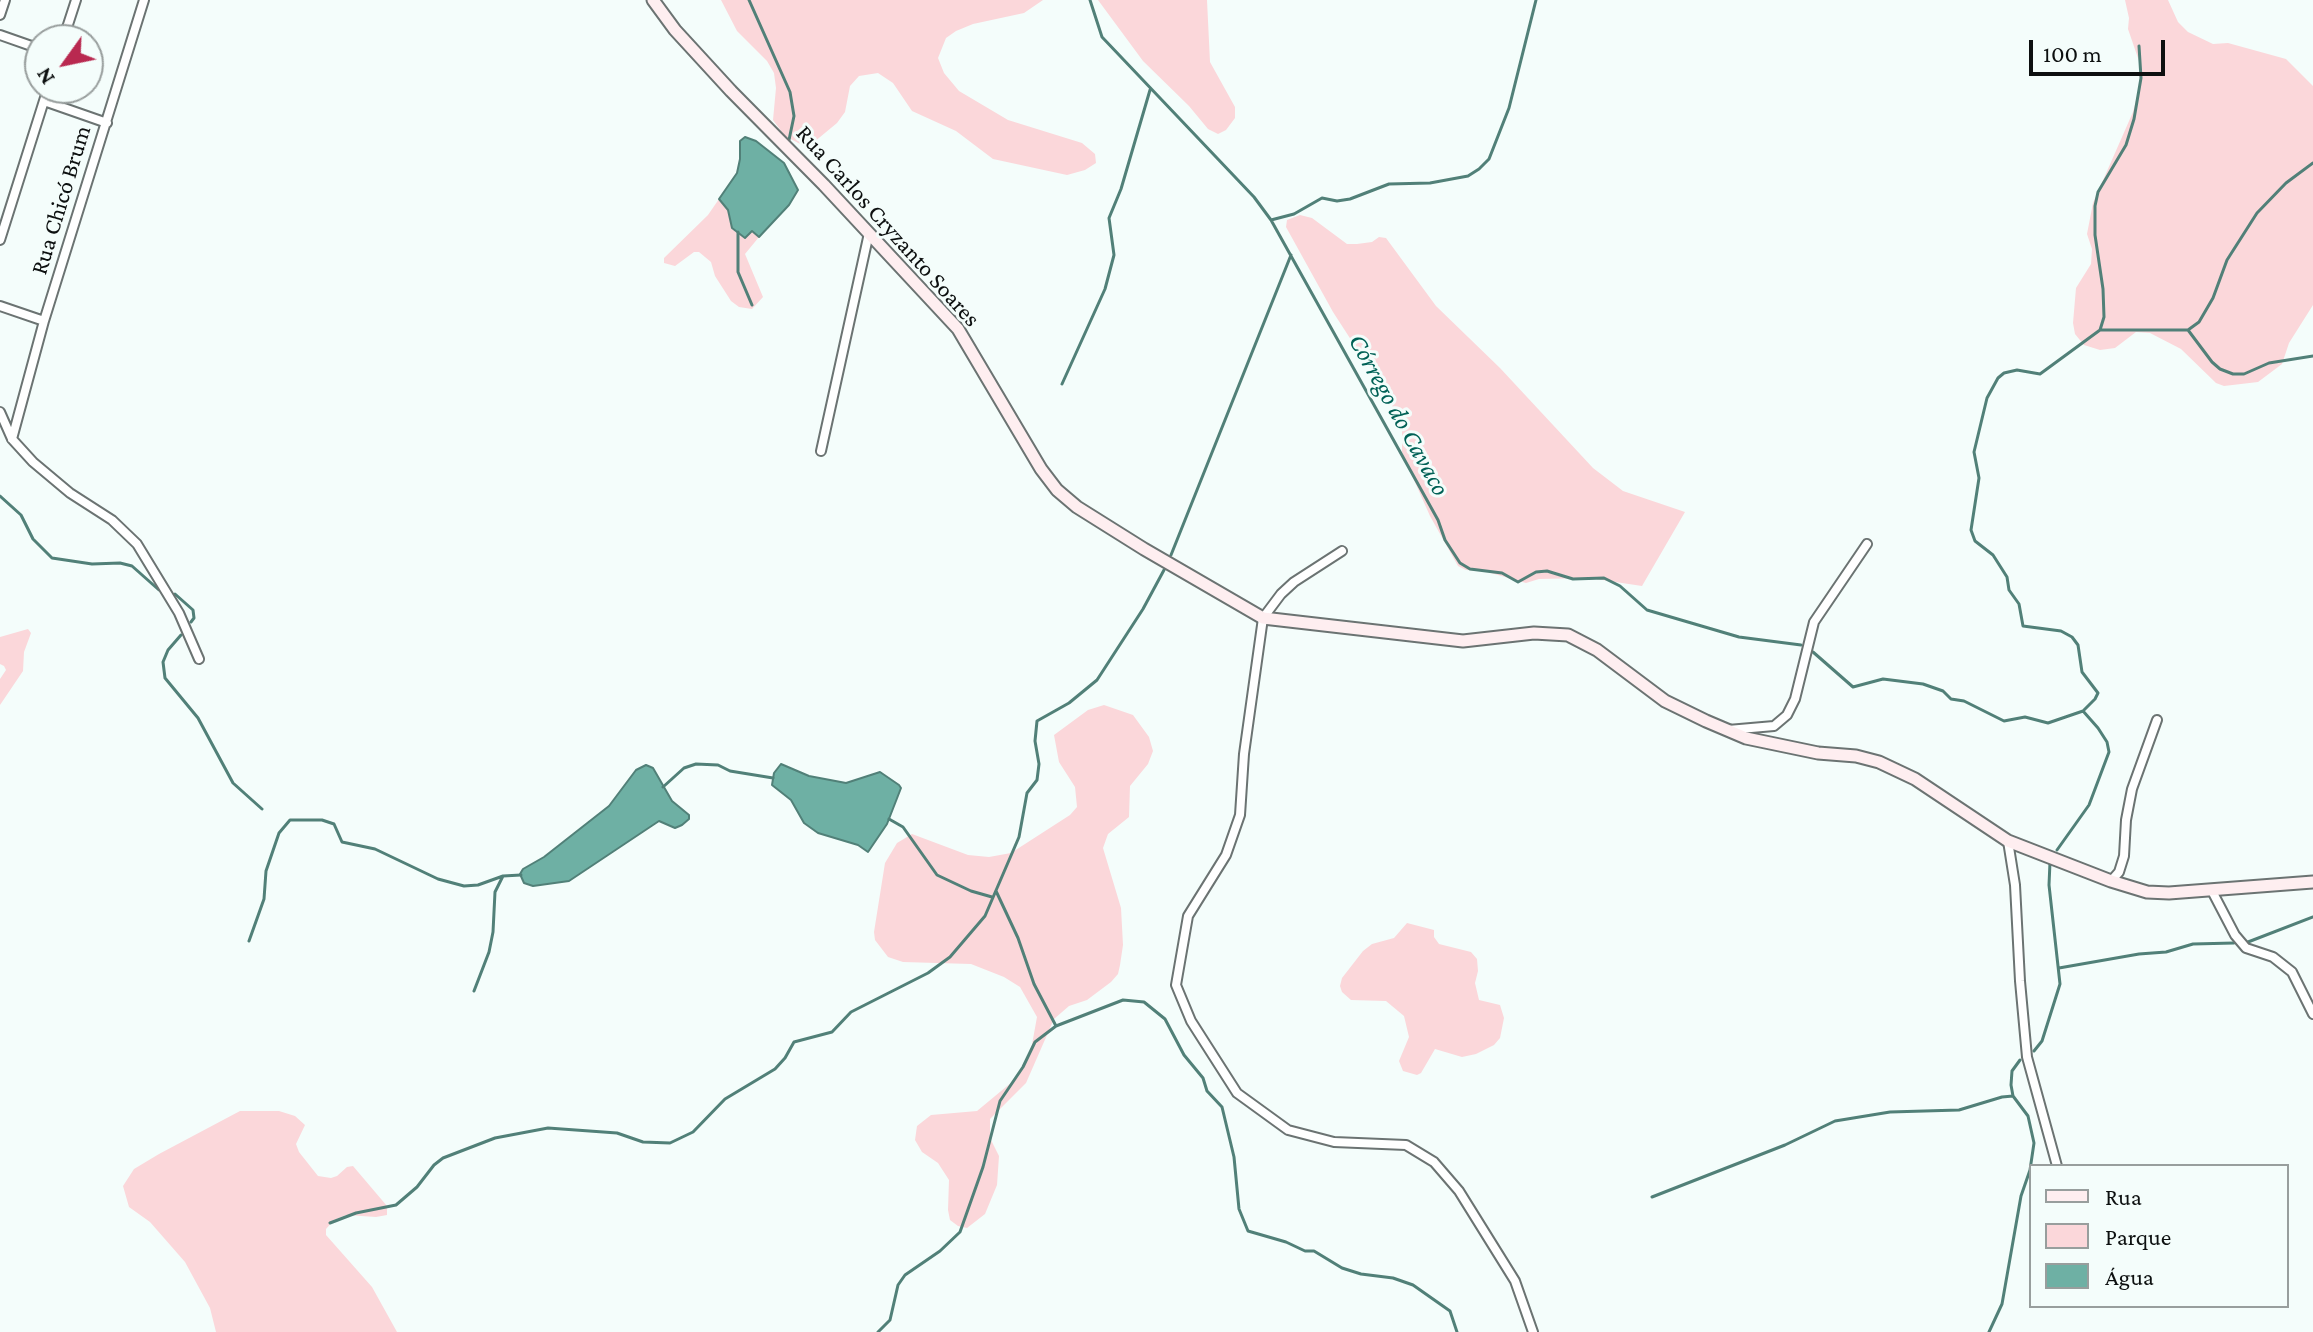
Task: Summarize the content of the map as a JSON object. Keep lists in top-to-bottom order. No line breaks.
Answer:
{"streets":{"street":["Rua Chicó Brum","Rua Carlos Cryzanto Soares"]},"water":["Córrego do Cavaco"],"legend":["Rua","Parque","Água"],"scale_bar":"100 m","north":"bottom left"}
